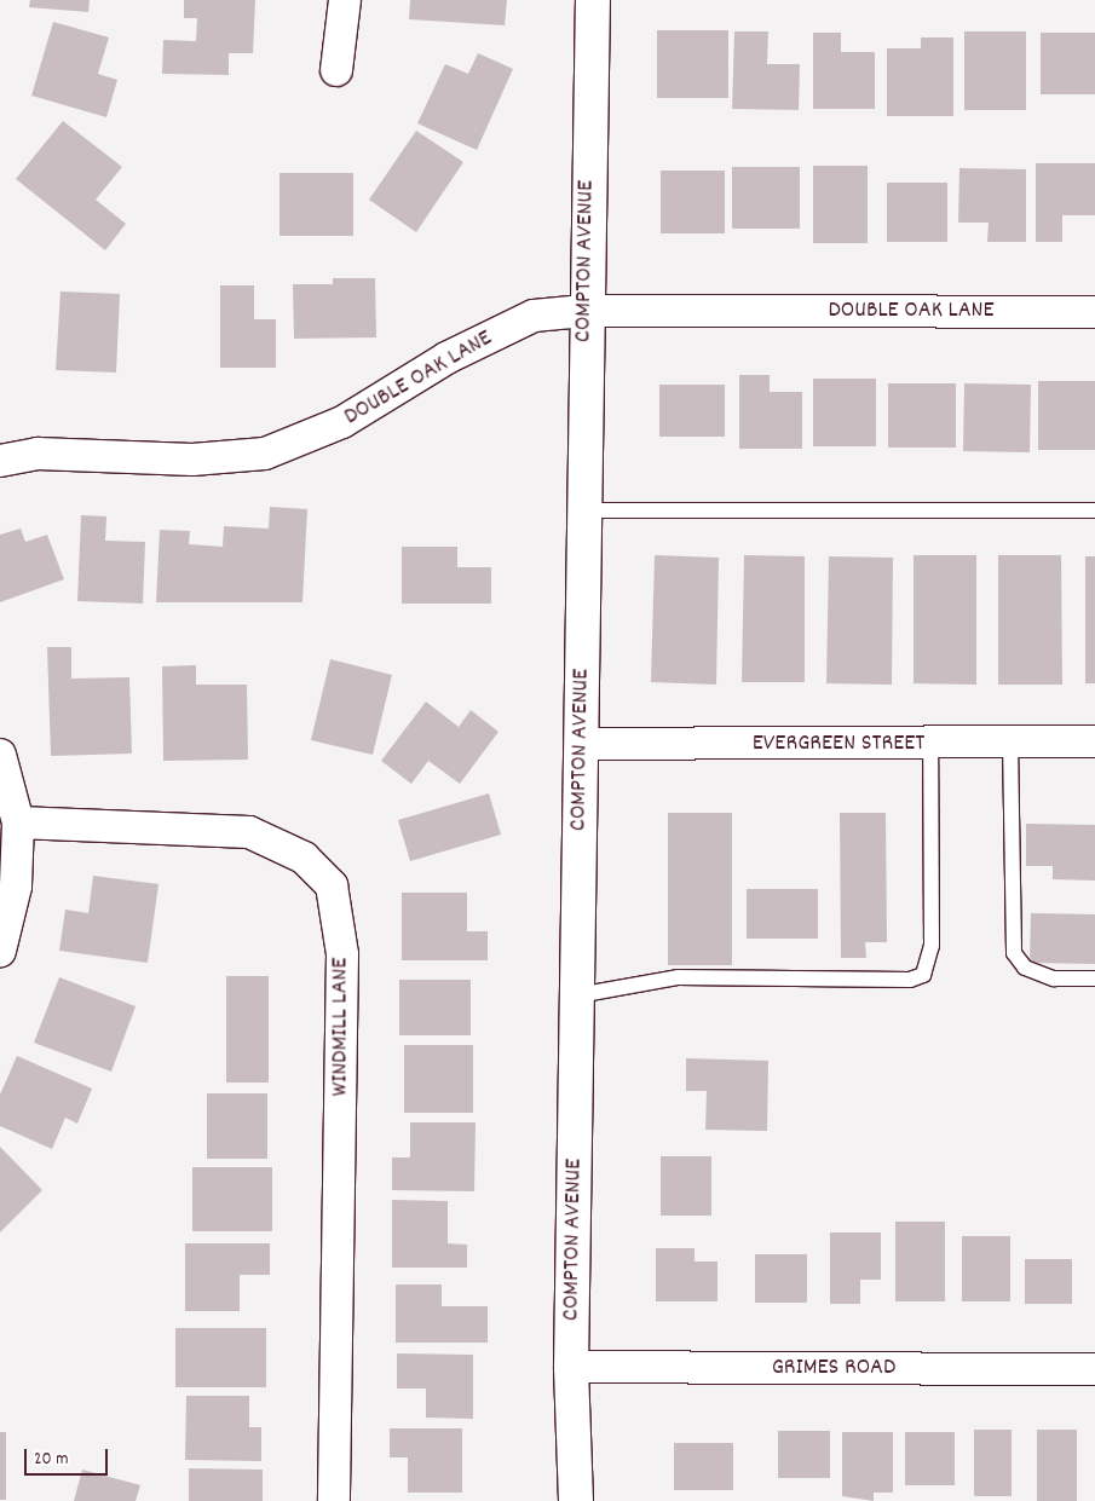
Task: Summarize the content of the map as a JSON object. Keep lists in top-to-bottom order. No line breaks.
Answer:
{"streets":{"street":["COMPTON AVENUE","DOUBLE OAK LANE","EVERGREEN STREET","WINDMILL LANE","GRIMES ROAD"]},"crossings":[["COMPTON AVENUE","DOUBLE OAK LANE"],["COMPTON AVENUE","EVERGREEN STREET"],["COMPTON AVENUE","GRIMES ROAD"]],"scale_bar":"20 m"}
